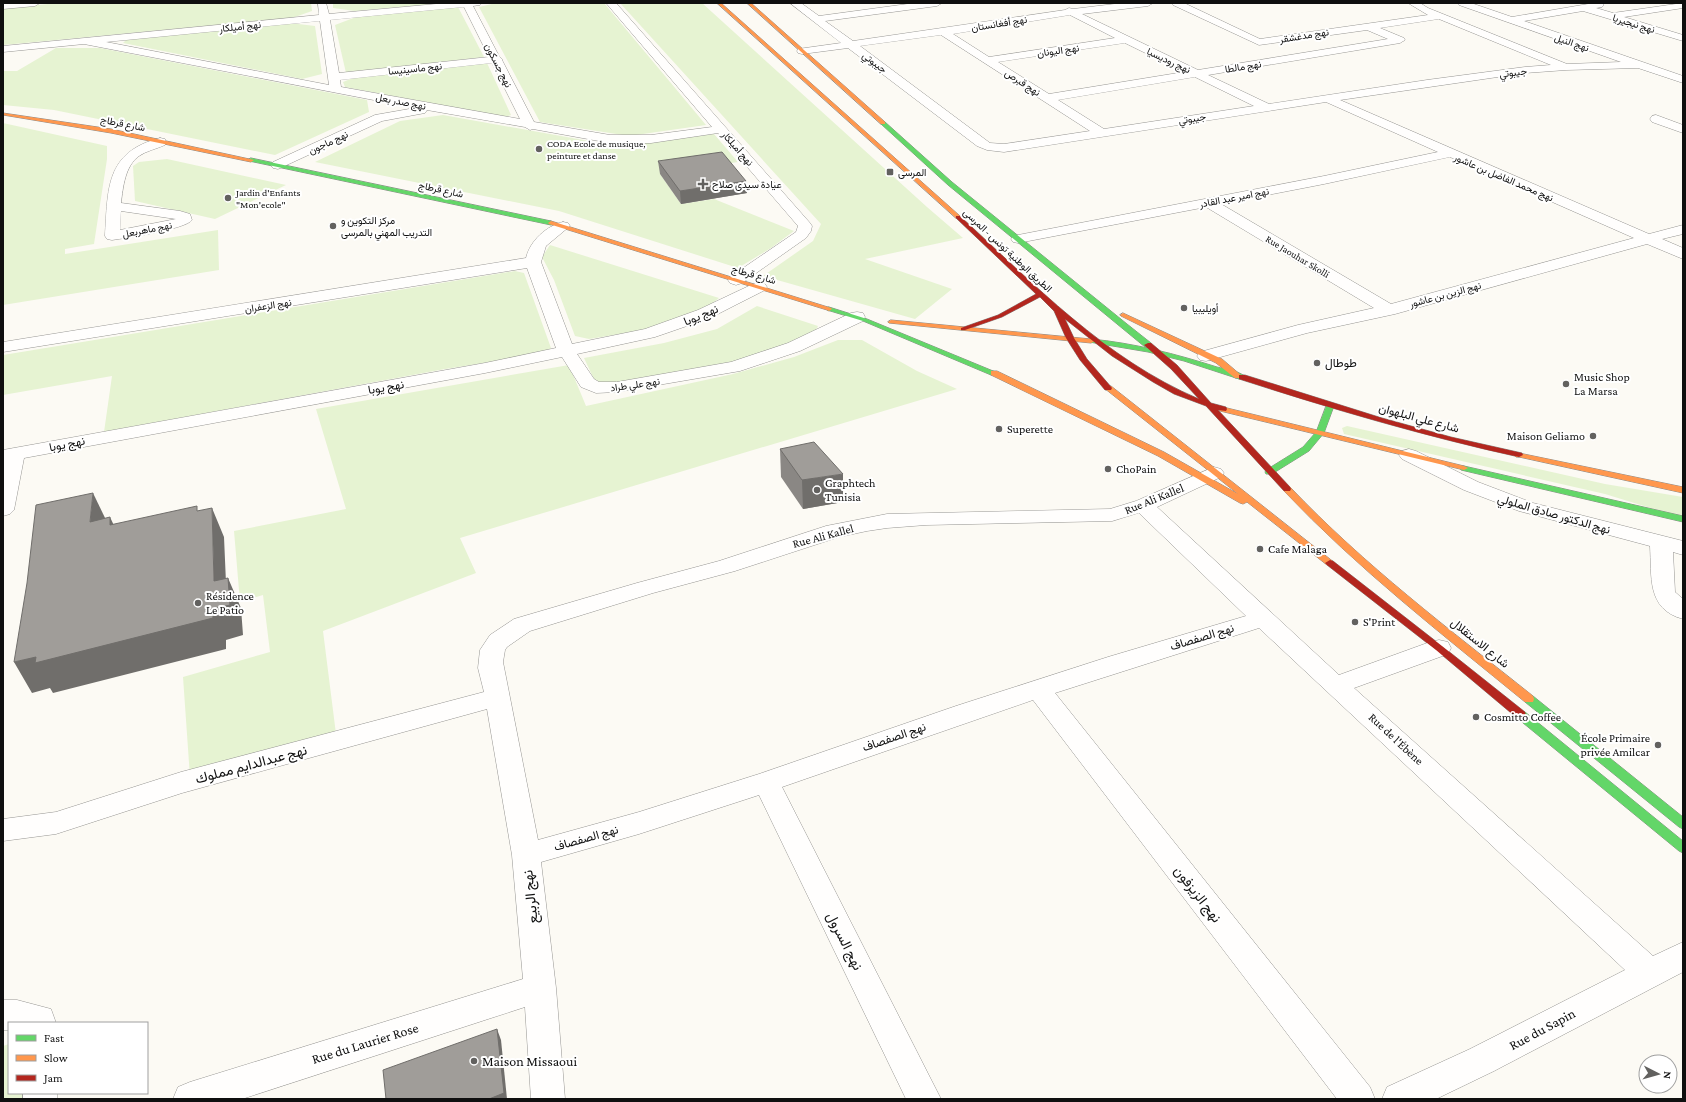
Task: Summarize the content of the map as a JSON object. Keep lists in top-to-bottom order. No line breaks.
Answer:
{"streets":{"main road":["شارع قرطاج","الطريق الوطنية تونس - المرسى","شارع علي البلهوان","شارع الاستقلال"],"street":["نهج أفغانستان","نهج نيجيريا","نهج أميلكار","نهج مدغشقر","نهج النيل","نهج اليونان","نهج روديسيا","جيبوتي","نهج جسكون","نهج مالطا","نهج ماسينيسا","نهج قبرص","نهج صدر بعل","نهج ماجون","نهج محمد الفاضل بن عاشور","نهج امير عبد القادر","Rue Jaouhar Skolli","نهج الزين بن عاشور","نهج الزعفران","نهج يوبا","نهج علي طراد","Rue Ali Kallel","نهج الدكتور صادق الملولي","نهج الصفصاف","Rue de l'Ébène","نهج عبدالدايم مملوك","نهج الزيزفون","نهج الربيع","نهج السرول","Rue du Sapin","Rue du Laurier Rose"]},"crossings":[["نهج أفغانستان","نهج روديسيا"],["نهج أفغانستان","جيبوتي"],["نهج أفغانستان","نهج قبرص"],["نهج أفغانستان","الطريق الوطنية تونس - المرسى"],["نهج أميلكار","نهج جسكون"],["نهج أميلكار","نهج صدر بعل"],["نهج أميلكار","شارع قرطاج"],["نهج مدغشقر","نهج مالطا"],["نهج النيل","جيبوتي"],["نهج اليونان","نهج روديسيا"],["نهج اليونان","نهج قبرص"],["نهج روديسيا","جيبوتي"],["نهج روديسيا","نهج مالطا"],["جيبوتي","نهج قبرص"],["جيبوتي","نهج محمد الفاضل بن عاشور"],["نهج جسكون","نهج ماسينيسا"],["نهج جسكون","نهج صدر بعل"],["نهج مالطا","نهج قبرص"],["نهج صدر بعل","نهج ماجون"],["شارع قرطاج","نهج ماجون"],["شارع قرطاج","نهج يوبا"],["شارع قرطاج","نهج علي طراد"],["شارع قرطاج","شارع علي البلهوان"],["نهج محمد الفاضل بن عاشور","نهج امير عبد القادر"],["نهج محمد الفاضل بن عاشور","نهج الزين بن عاشور"],["نهج امير عبد القادر","الطريق الوطنية تونس - المرسى"],["نهج امير عبد القادر","Rue Jaouhar Skolli"],["الطريق الوطنية تونس - المرسى","شارع علي البلهوان"],["الطريق الوطنية تونس - المرسى","Rue Ali Kallel"],["الطريق الوطنية تونس - المرسى","شارع الاستقلال"],["Rue Jaouhar Skolli","نهج الزين بن عاشور"],["نهج الزعفران","نهج علي طراد"],["نهج يوبا","نهج علي طراد"],["نهج علي طراد","شارع علي البلهوان"],["Rue Ali Kallel","Rue de l'Ébène"],["Rue Ali Kallel","نهج عبدالدايم مملوك"],["Rue Ali Kallel","نهج الربيع"],["نهج الصفصاف","Rue de l'Ébène"],["نهج الصفصاف","نهج الزيزفون"],["نهج الصفصاف","نهج الربيع"],["نهج الصفصاف","نهج السرول"],["Rue de l'Ébène","Rue du Sapin"],["نهج عبدالدايم مملوك","نهج الربيع"],["نهج الربيع","Rue du Laurier Rose"]],"places":{"other":["CODA Ecole de musique, peinture et danse","Jardin d'Enfants \"Mon'ecole\"","مركز التكوين و التدريب المهني بالمرسى","أويليبيا","طوطال","Music Shop La Marsa","Superette","Maison Geliamo","ChoPain","Graphtech Tunisia","Cafe Malaga","Résidence Le Patio","S'Print","Cosmitto Coffee","École Primaire privée Amilcar","Maison Missaoui"],"transit":["المرسى"],"health":["عيادة سيدى صلاح"]},"legend":["Fast","Slow","Jam"],"north":"right"}
